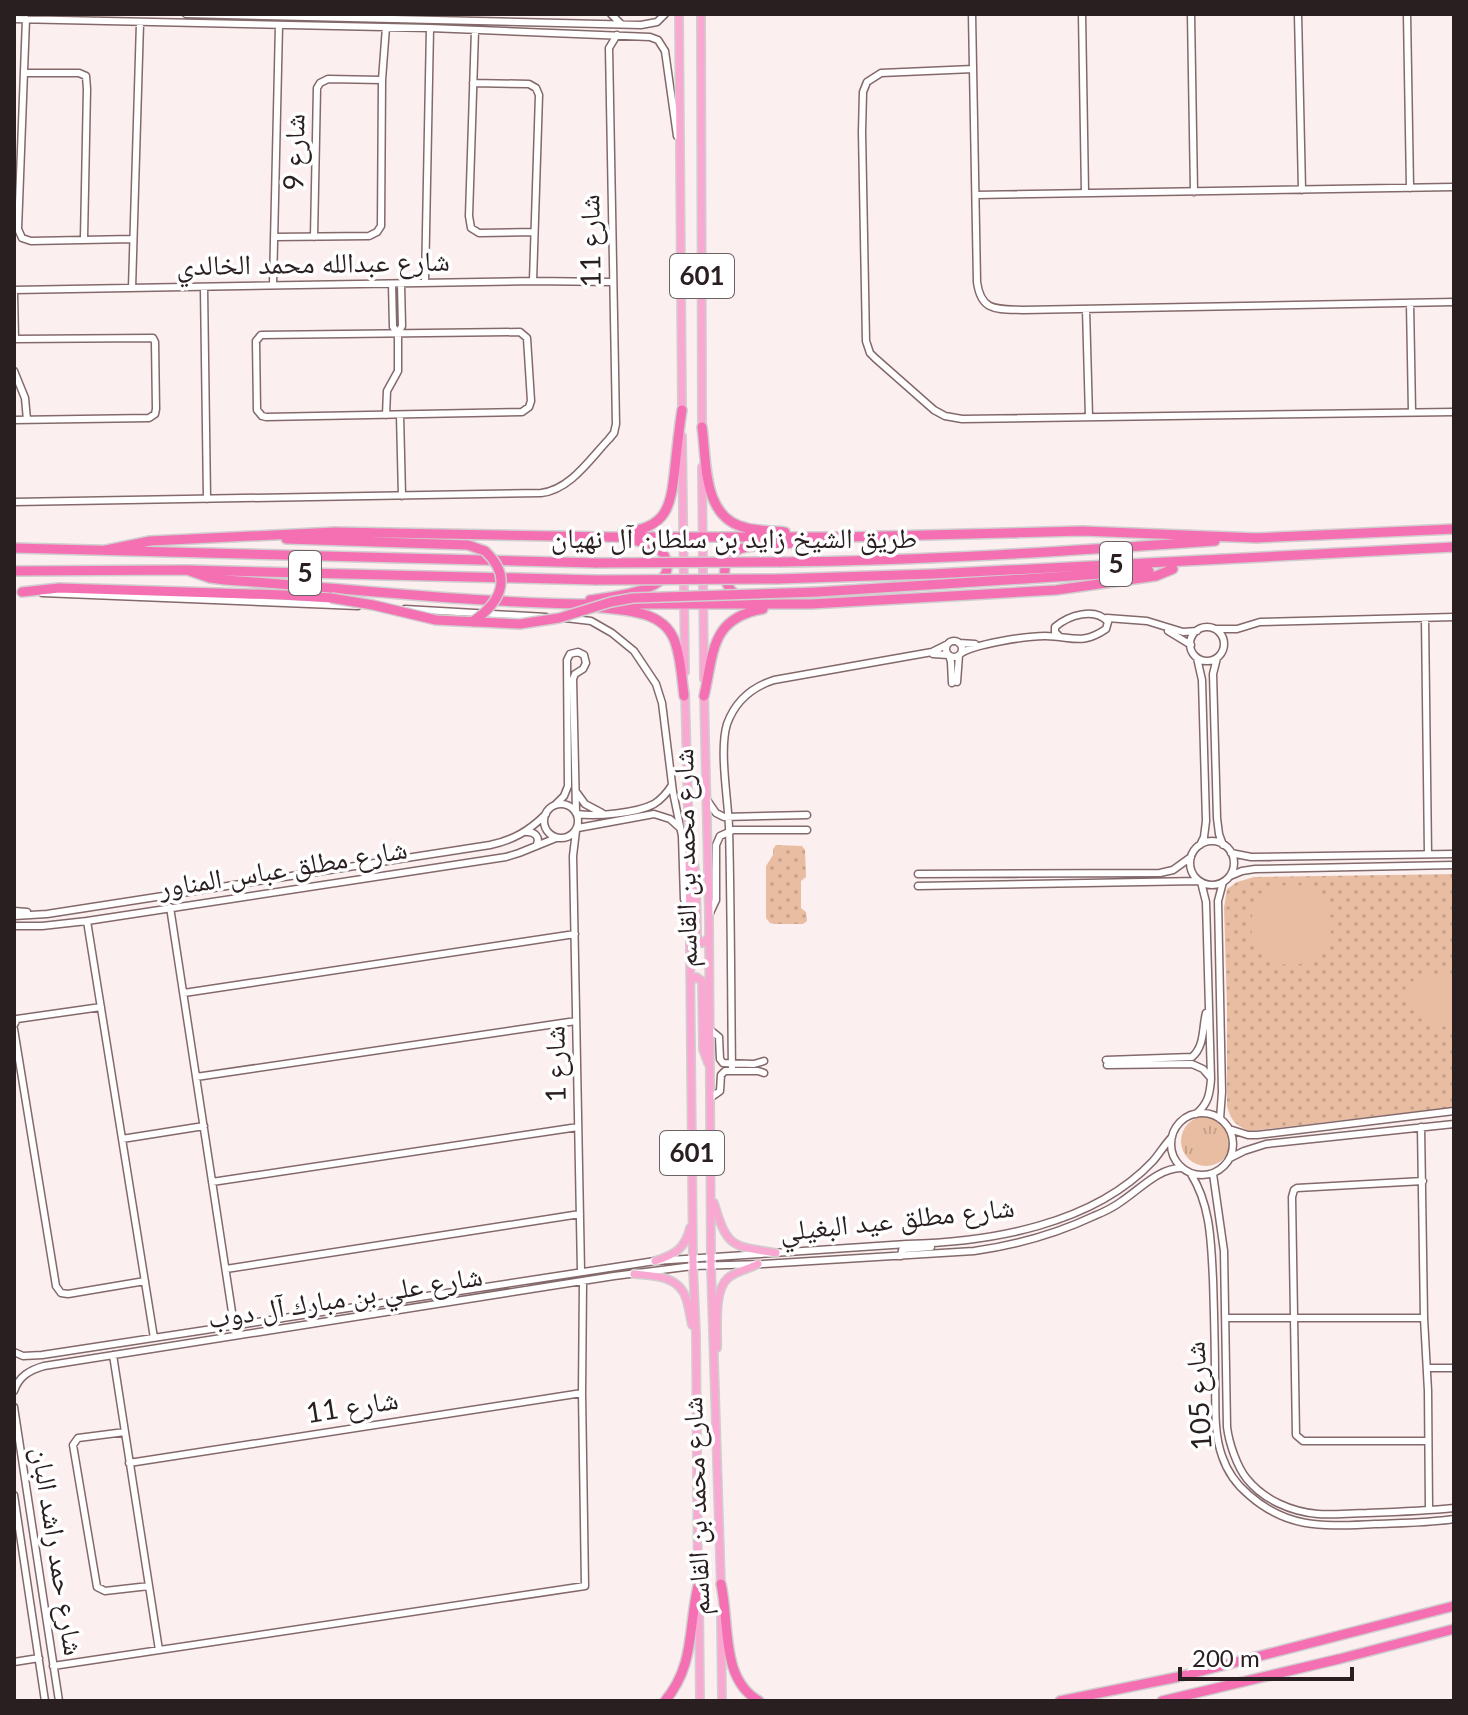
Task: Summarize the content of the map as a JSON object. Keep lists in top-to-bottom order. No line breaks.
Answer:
{"streets":{"highway":["طريق الشيخ زايد بن سلطان آل نهيان","5"],"main road":["601","شارع محمد بن القاسم"],"street":["شارع 9","شارع 11","شارع عبدالله محمد الخالدي","شارع مطلق عباس المناور","شارع 1","شارع مطلق عيد البغيلي","شارع علي بن مبارك آل دوب","شارع 105","شارع حمد راشد البان"]},"crossings":[["شارع 9","شارع عبدالله محمد الخالدي"],["شارع 11","شارع عبدالله محمد الخالدي"],["شارع محمد بن القاسم","شارع مطلق عيد البغيلي"],["شارع محمد بن القاسم","شارع علي بن مبارك آل دوب"],["شارع مطلق عباس المناور","شارع 1"],["شارع 1","شارع علي بن مبارك آل دوب"],["شارع مطلق عيد البغيلي","شارع علي بن مبارك آل دوب"],["شارع مطلق عيد البغيلي","شارع 105"]],"scale_bar":"200 m"}
